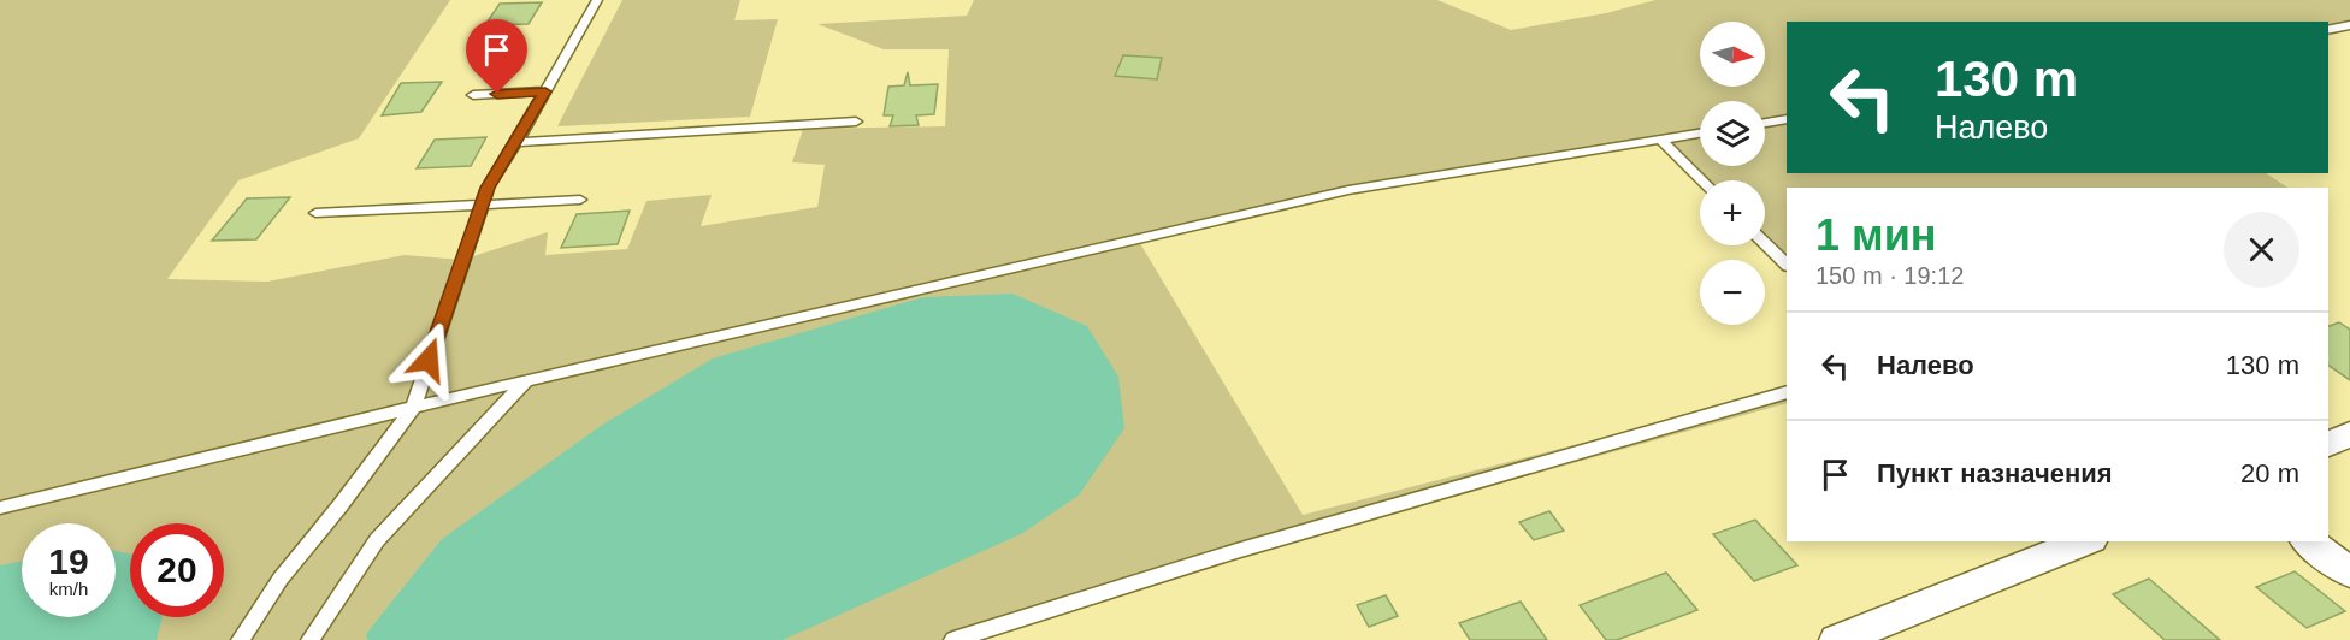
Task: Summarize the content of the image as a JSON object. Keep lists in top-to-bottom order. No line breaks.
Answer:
{"north":"right","page":{"map_buttons":["+","−"],"turn":["130 m","Налево"],"heading":["1 мин","150 m · 19:12"],"list":[{"name":"Налево","value":"130 m"},{"name":"Пункт назначения","value":"20 m"}],"speed":"19 km/h","limit":"20"}}
